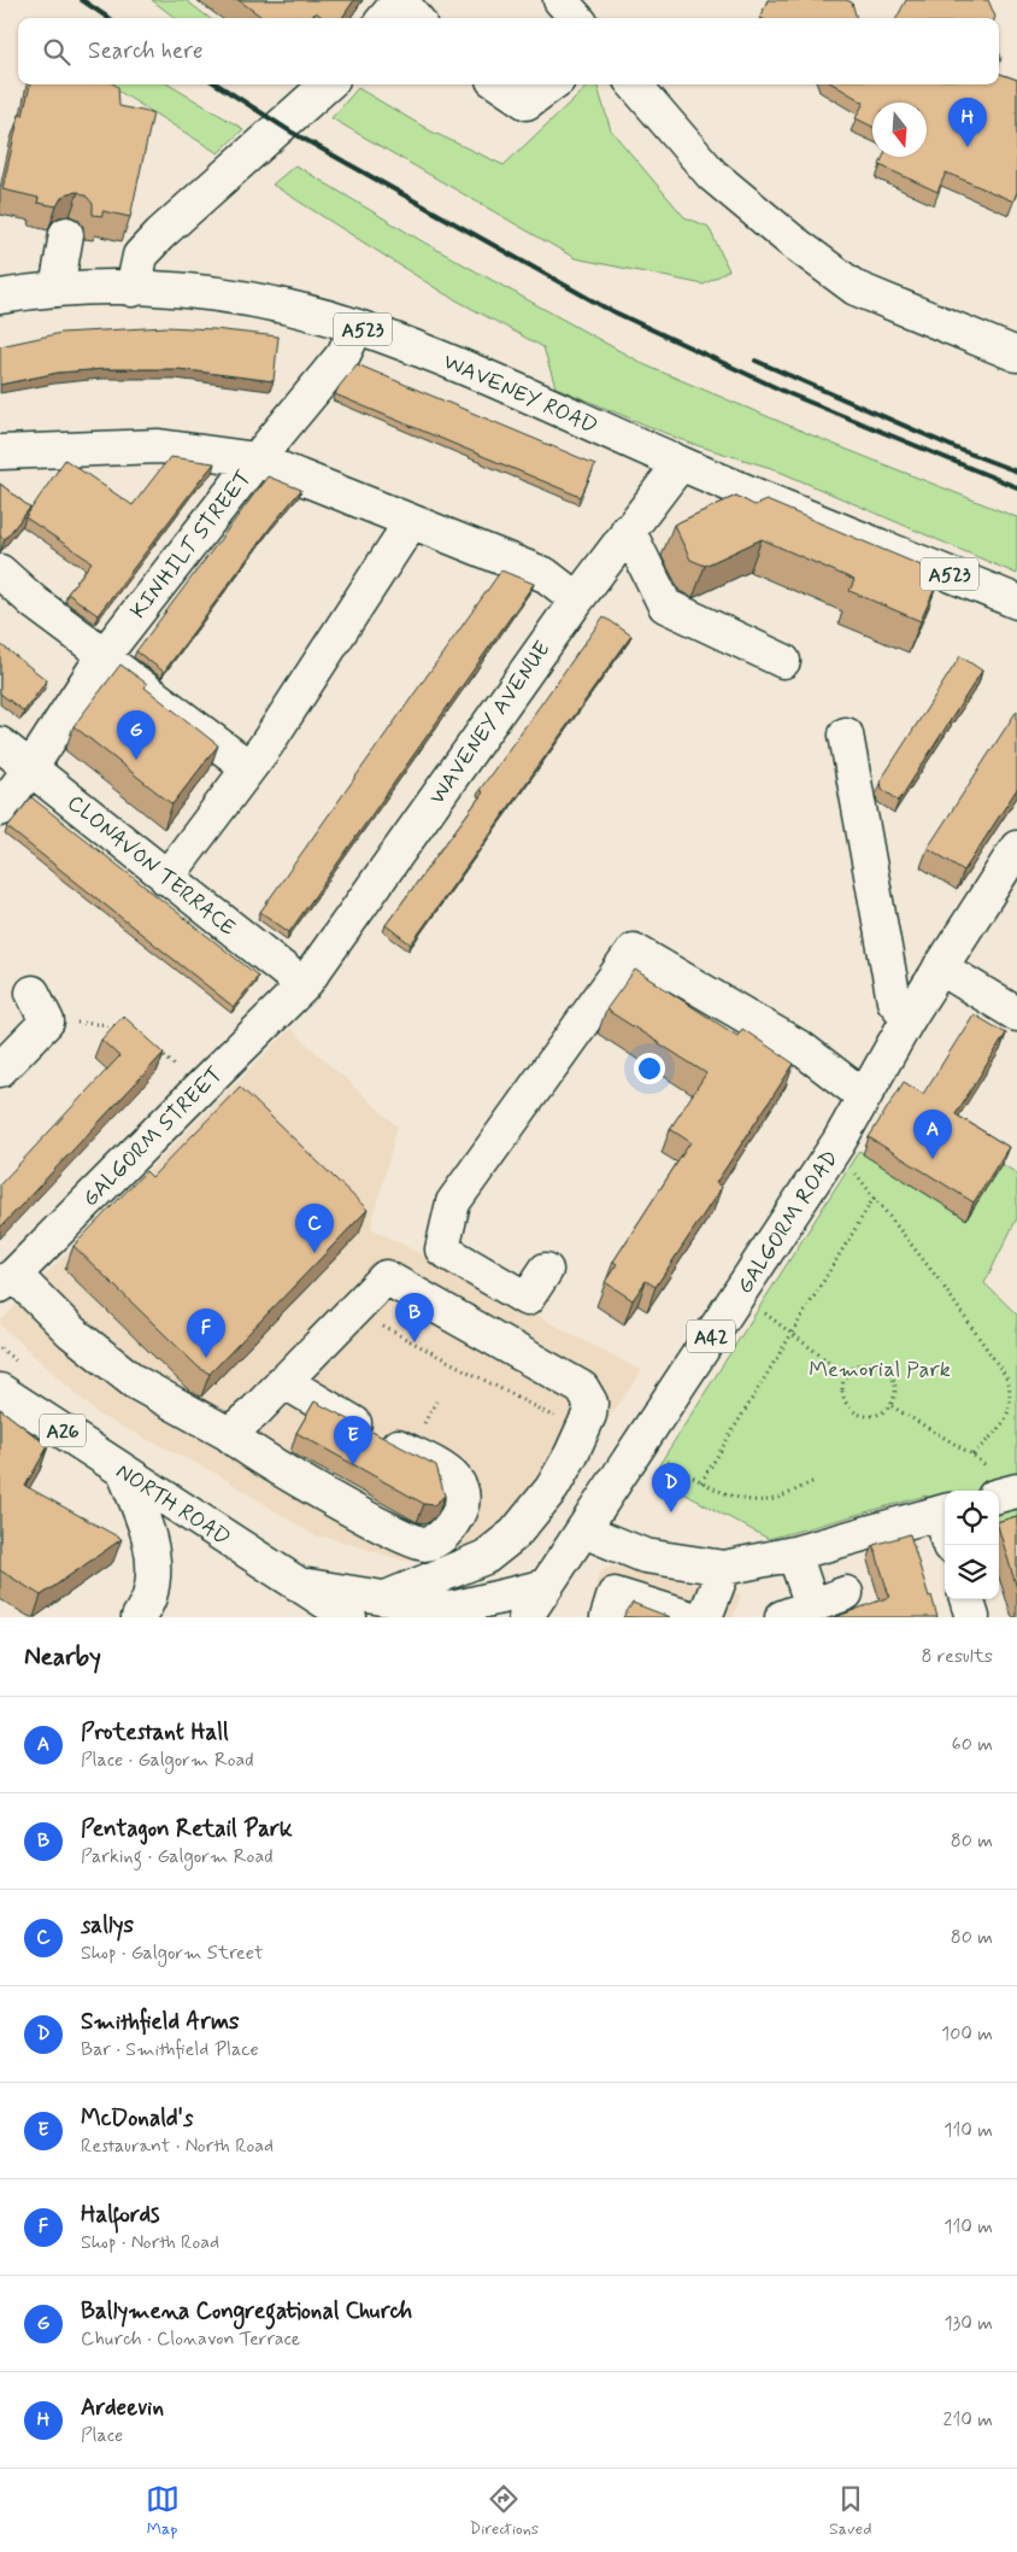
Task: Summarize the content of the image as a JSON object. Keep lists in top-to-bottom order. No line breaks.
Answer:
{"streets":{"main road":["A523","WAVENEY ROAD","KINHILT STREET","WAVENEY AVENUE","CLONAVON TERRACE","GALGORM STREET","GALGORM ROAD","A42","A26","NORTH ROAD"]},"crossings":[["WAVENEY ROAD","KINHILT STREET"],["WAVENEY ROAD","WAVENEY AVENUE"],["KINHILT STREET","CLONAVON TERRACE"],["WAVENEY AVENUE","CLONAVON TERRACE"],["WAVENEY AVENUE","GALGORM STREET"],["CLONAVON TERRACE","GALGORM STREET"]],"parks":["Memorial Park"],"north":"bottom","page":{"search":"Search here","pins":["H","G","A","C","B","F","E","D"],"heading":["Nearby","8 results"],"list":[{"mark":"A","name":"Protestant Hall","note":"Place · Galgorm Road","value":"60 m"},{"mark":"B","name":"Pentagon Retail Park","note":"Parking · Galgorm Road","value":"80 m"},{"mark":"C","name":"sallys","note":"Shop · Galgorm Street","value":"80 m"},{"mark":"D","name":"Smithfield Arms","note":"Bar · Smithfield Place","value":"100 m"},{"mark":"E","name":"McDonald's","note":"Restaurant · North Road","value":"110 m"},{"mark":"F","name":"Halfords","note":"Shop · North Road","value":"110 m"},{"mark":"G","name":"Ballymena Congregational Church","note":"Church · Clonavon Terrace","value":"130 m"},{"mark":"H","name":"Ardeevin","note":"Place","value":"210 m"}],"nav":["Map","Directions","Saved"]}}
